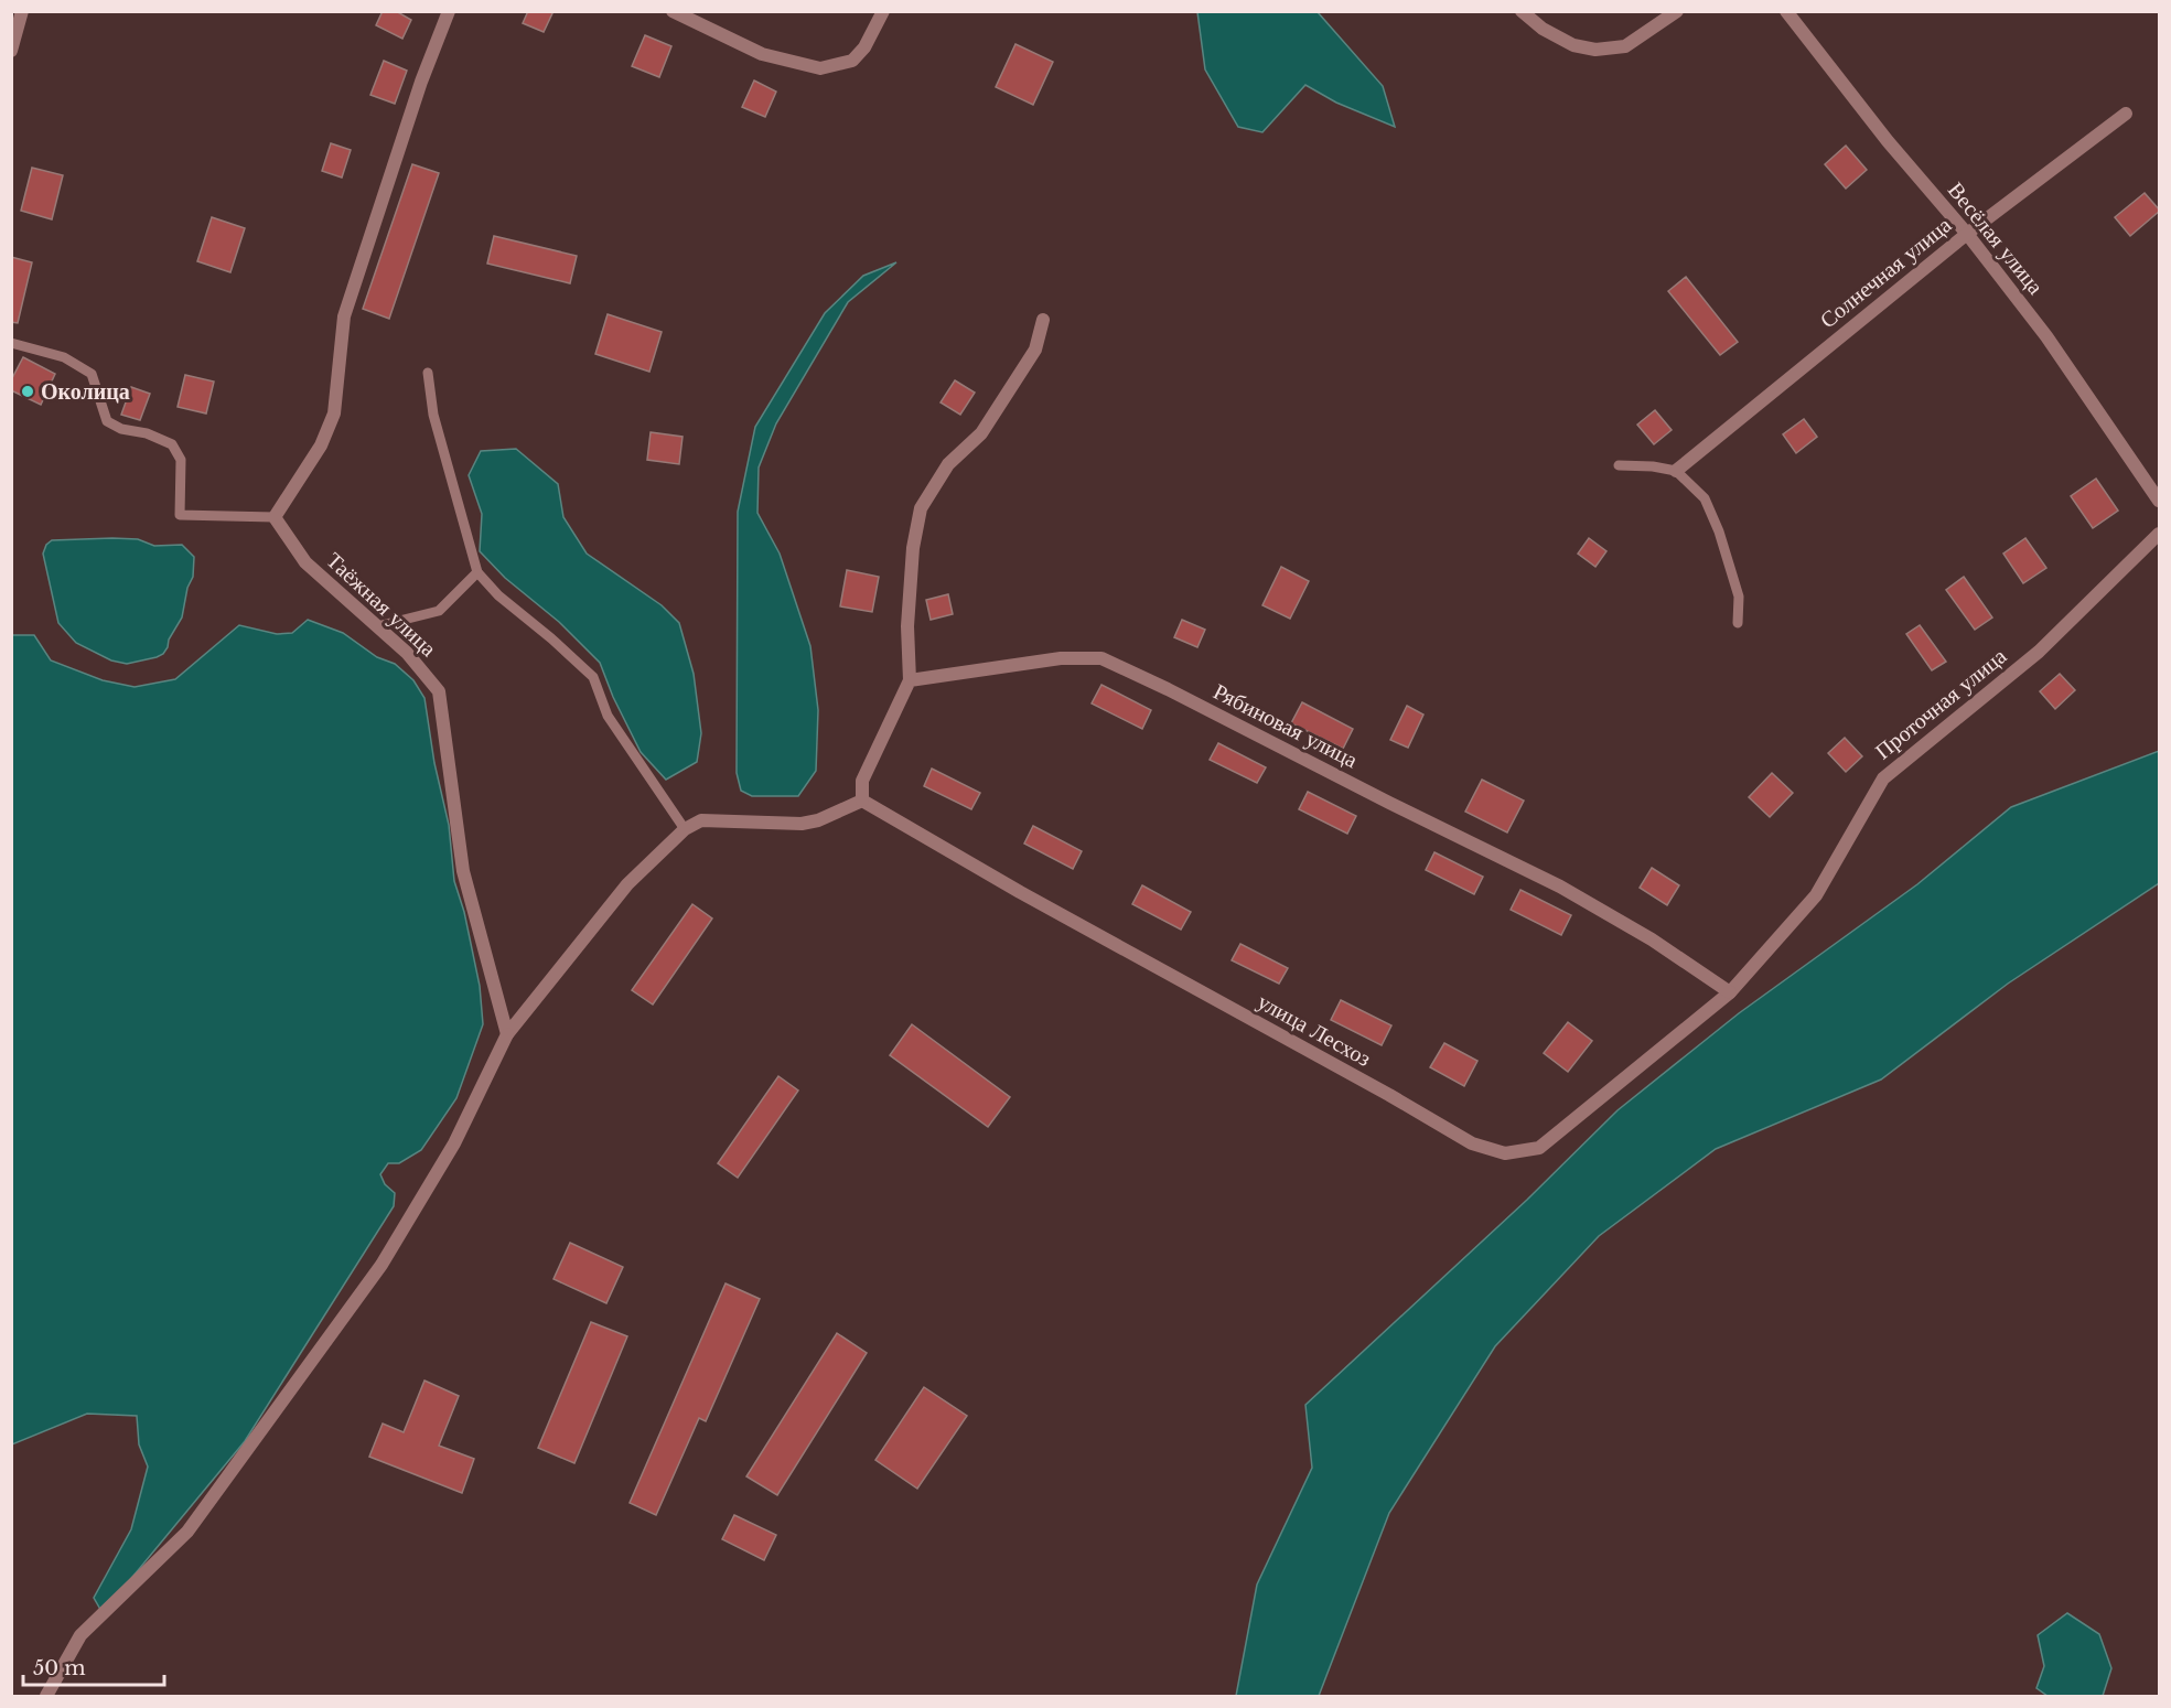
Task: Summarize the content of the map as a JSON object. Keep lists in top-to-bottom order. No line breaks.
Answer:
{"streets":{"street":["Весёлая улица","Солнечная улица","Таёжная улица","Проточная улица","Рябиновая улица","улица Лесхоз"]},"crossings":[["Весёлая улица","Солнечная улица"],["Проточная улица","Рябиновая улица"],["Проточная улица","улица Лесхоз"],["Рябиновая улица","улица Лесхоз"]],"places":["Околица"],"scale_bar":"50 m"}
